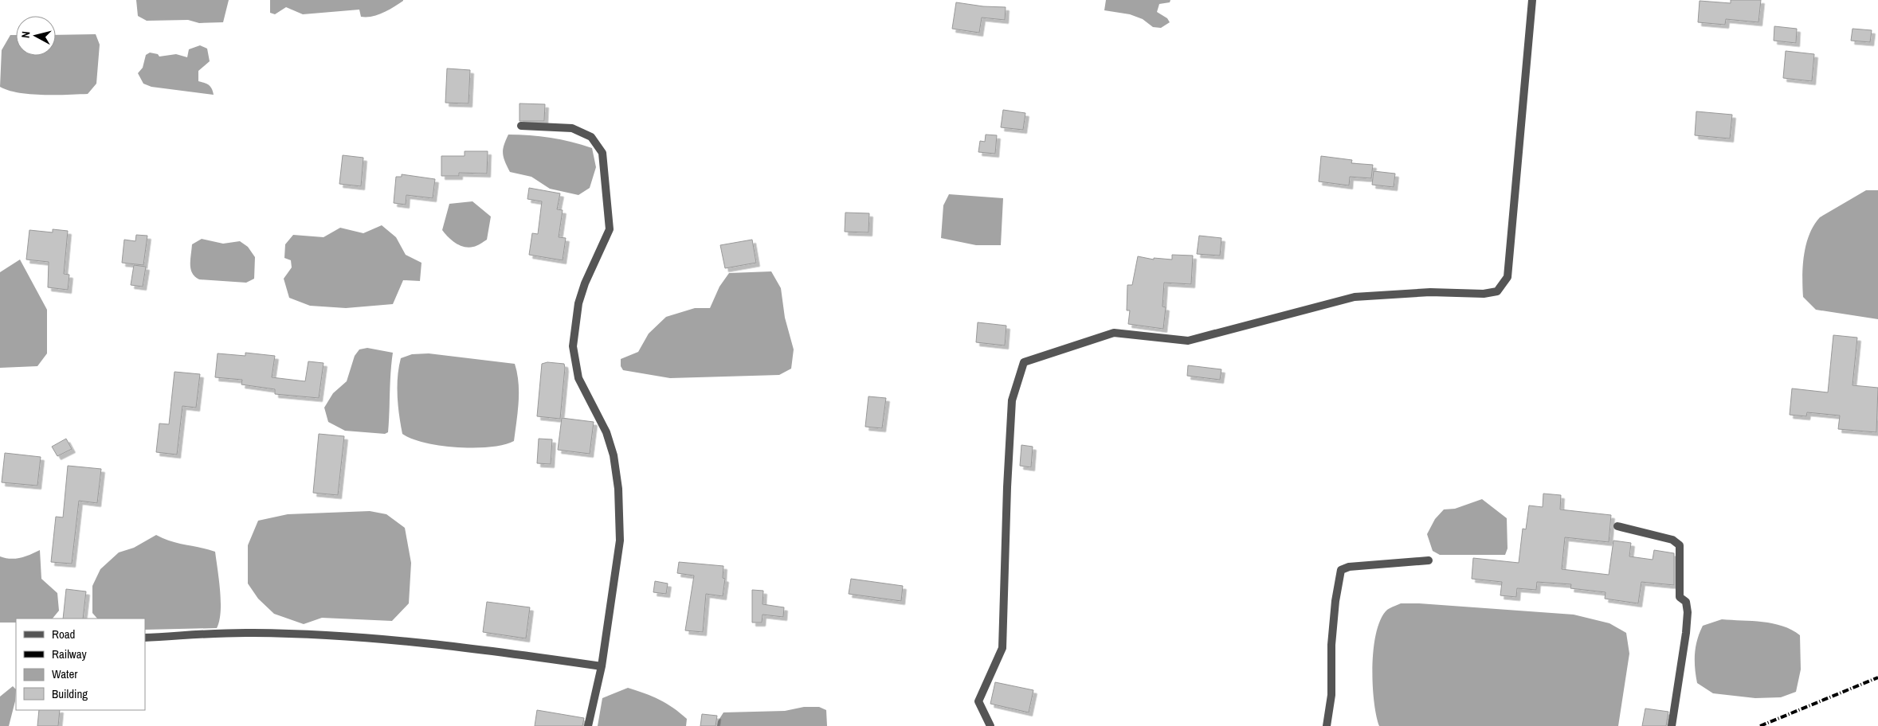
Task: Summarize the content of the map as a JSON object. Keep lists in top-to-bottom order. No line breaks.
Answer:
{"legend":["Road","Railway","Water","Building"],"north":"left"}
